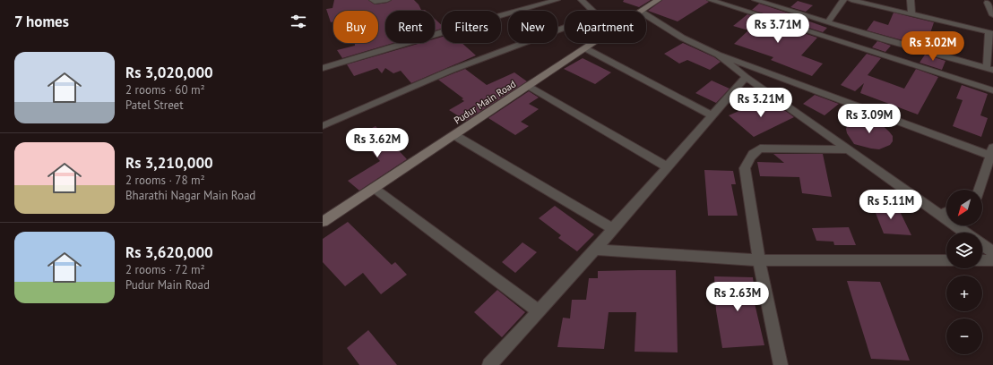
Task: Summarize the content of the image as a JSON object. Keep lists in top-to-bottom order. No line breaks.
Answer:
{"streets":{"street":["Pudur Main Road"]},"north":"bottom left","page":{"heading":"7 homes","chip":["Buy","Rent","Filters","New","Apartment"],"price":["Rs 3.71M","Rs 3.02M","Rs 3.21M","Rs 3.09M","Rs 3.62M","Rs 5.11M","Rs 2.63M"],"list":[{"name":"Rs 3,020,000","note":"2 rooms · 60 m² · Patel Street"},{"name":"Rs 3,210,000","note":"2 rooms · 78 m² · Bharathi Nagar Main Road"},{"name":"Rs 3,620,000","note":"2 rooms · 72 m² · Pudur Main Road"}],"map_buttons":["+","−"]}}
